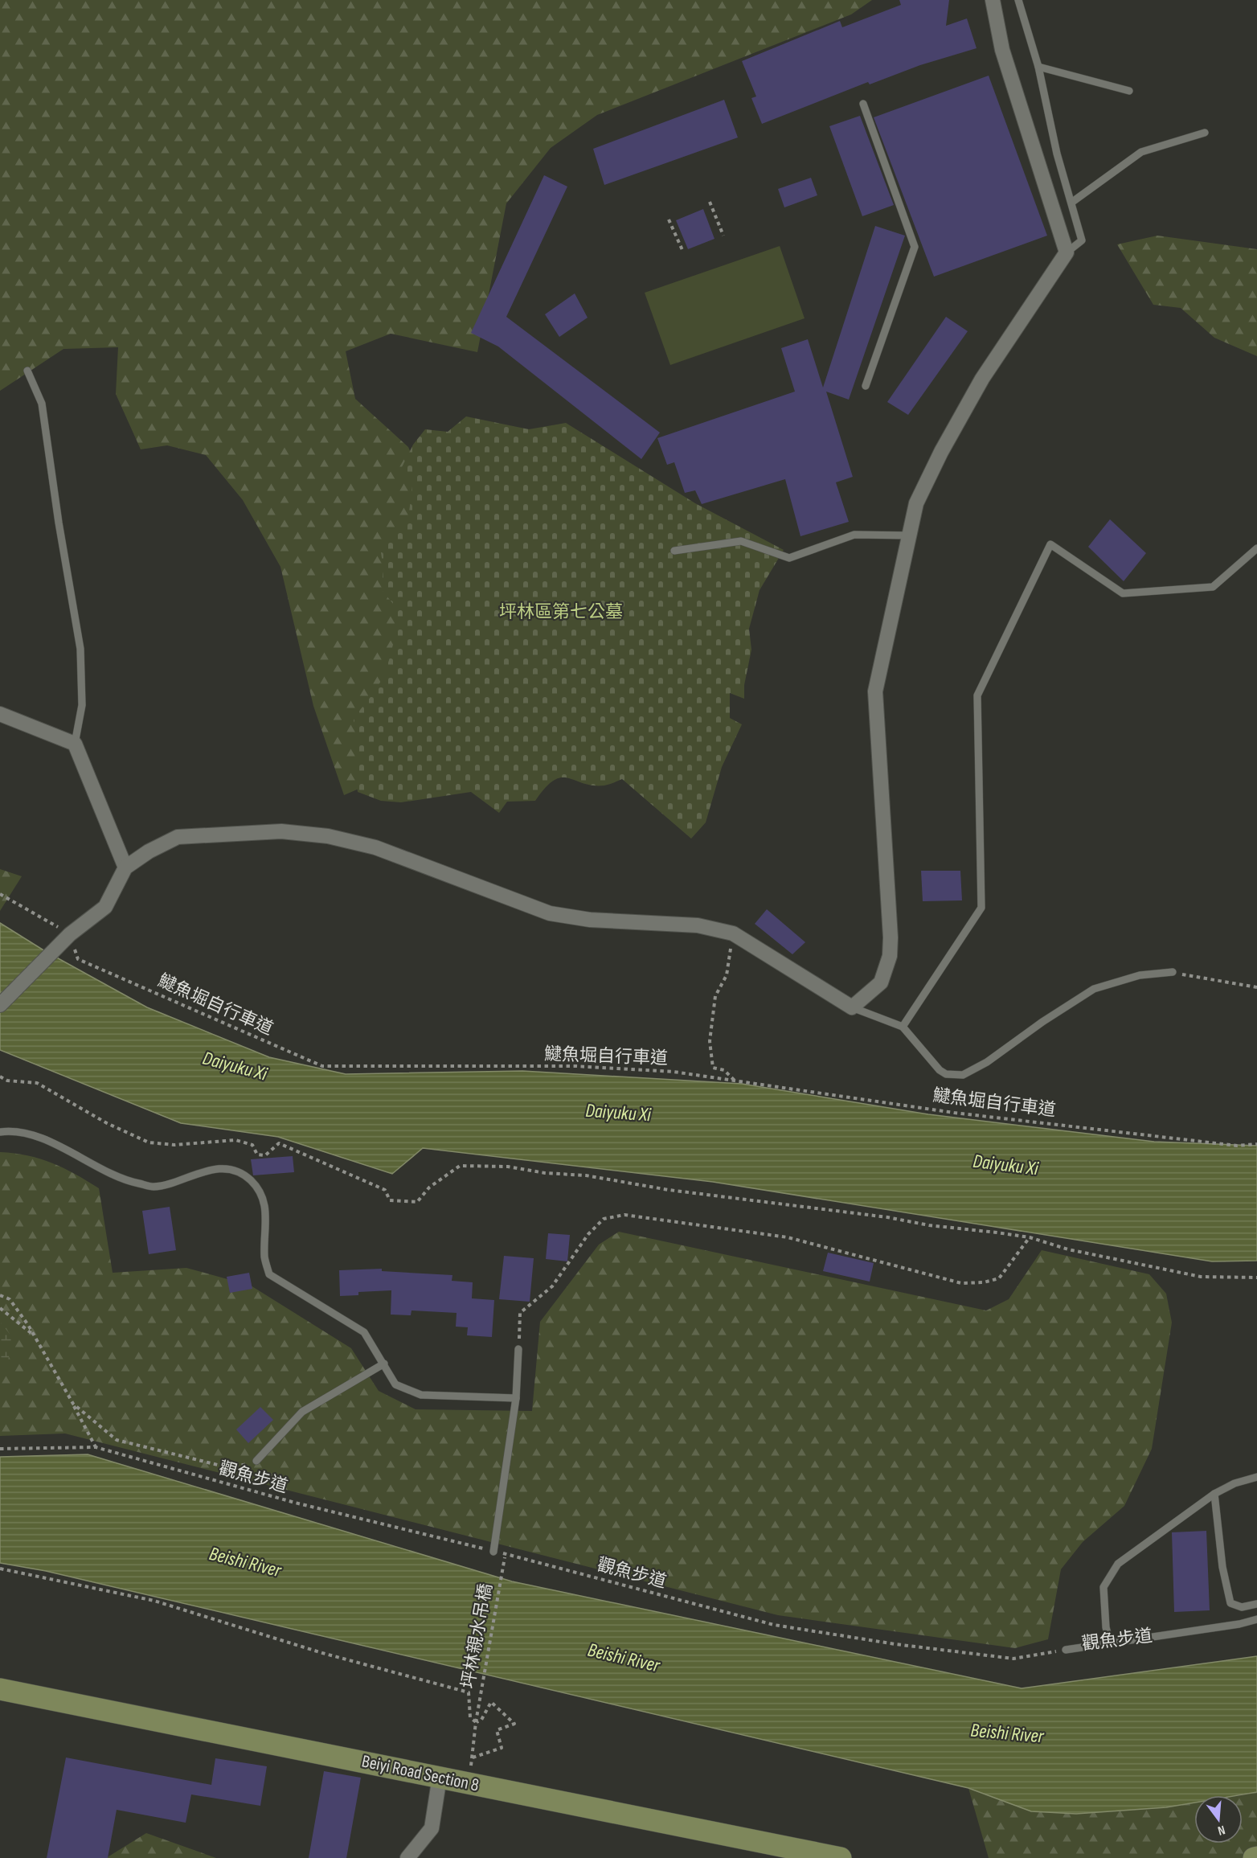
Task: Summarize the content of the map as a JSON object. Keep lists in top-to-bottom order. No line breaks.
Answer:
{"streets":{"main road":["Beiyi Road Section 8"],"path":["𩻸魚堀自行車道","觀魚步道","坪林親水吊橋"]},"crossings":[["觀魚步道","坪林親水吊橋"],["坪林親水吊橋","Beiyi Road Section 8"]],"water":["Daiyuku Xi","Beishi River"],"parks":["坪林區第七公墓"],"north":"bottom"}
